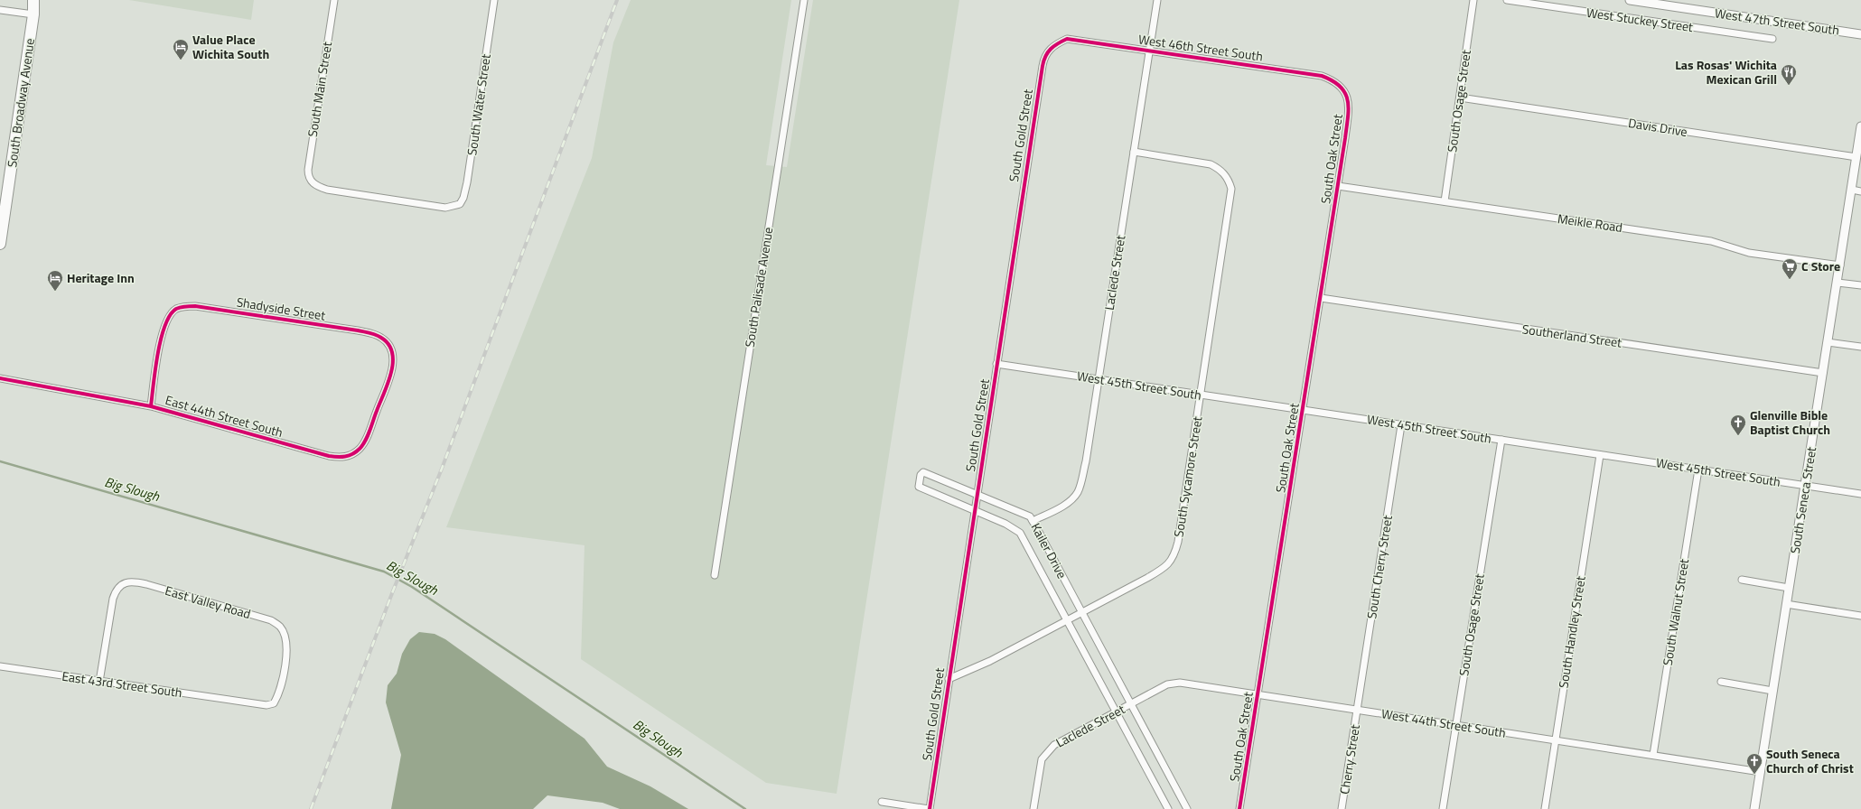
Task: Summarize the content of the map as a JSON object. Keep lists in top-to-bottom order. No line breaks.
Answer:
{"streets":{"main road":["South Broadway Avenue"],"street":["West Stuckey Street","West 47th Street South","West 46th Street South","South Main Street","South Osage Street","South Water Street","Davis Drive","South Gold Street","South Oak Street","Meikle Road","Laclede Street","South Palisade Avenue","Shadyside Street","Southerland Street","West 45th Street South","East 44th Street South","South Sycamore Street","South Seneca Street","Kailer Drive","South Cherry Street","East Valley Road","South Walnut Street","South Handley Street","East 43rd Street South","West 44th Street South","Cherry Street"]},"crossings":[["West 46th Street South","South Gold Street"],["West 46th Street South","South Oak Street"],["West 46th Street South","Laclede Street"],["South Main Street","South Water Street"],["South Osage Street","Davis Drive"],["South Osage Street","Meikle Road"],["South Osage Street","West 45th Street South"],["South Osage Street","West 44th Street South"],["Davis Drive","South Seneca Street"],["South Gold Street","West 45th Street South"],["South Gold Street","South Sycamore Street"],["South Gold Street","Kailer Drive"],["South Oak Street","Meikle Road"],["South Oak Street","Southerland Street"],["South Oak Street","West 45th Street South"],["South Oak Street","West 44th Street South"],["Meikle Road","South Seneca Street"],["Laclede Street","West 45th Street South"],["Laclede Street","South Sycamore Street"],["Laclede Street","Kailer Drive"],["Laclede Street","West 44th Street South"],["Shadyside Street","East 44th Street South"],["Southerland Street","South Seneca Street"],["West 45th Street South","South Sycamore Street"],["West 45th Street South","South Seneca Street"],["West 45th Street South","South Cherry Street"],["West 45th Street South","South Walnut Street"],["West 45th Street South","South Handley Street"],["South Sycamore Street","Kailer Drive"],["South Seneca Street","West 44th Street South"],["Kailer Drive","West 44th Street South"],["South Cherry Street","West 44th Street South"],["South Cherry Street","Cherry Street"],["East Valley Road","East 43rd Street South"],["South Walnut Street","West 44th Street South"],["South Handley Street","West 44th Street South"],["West 44th Street South","Cherry Street"]],"water":["Big Slough"],"places":{"hotel":["Value Place Wichita South","Heritage Inn"],"restaurant":["Las Rosas' Wichita Mexican Grill"],"supermarket":["C Store"],"church":["Glenville Bible Baptist Church","South Seneca Church of Christ"]}}
